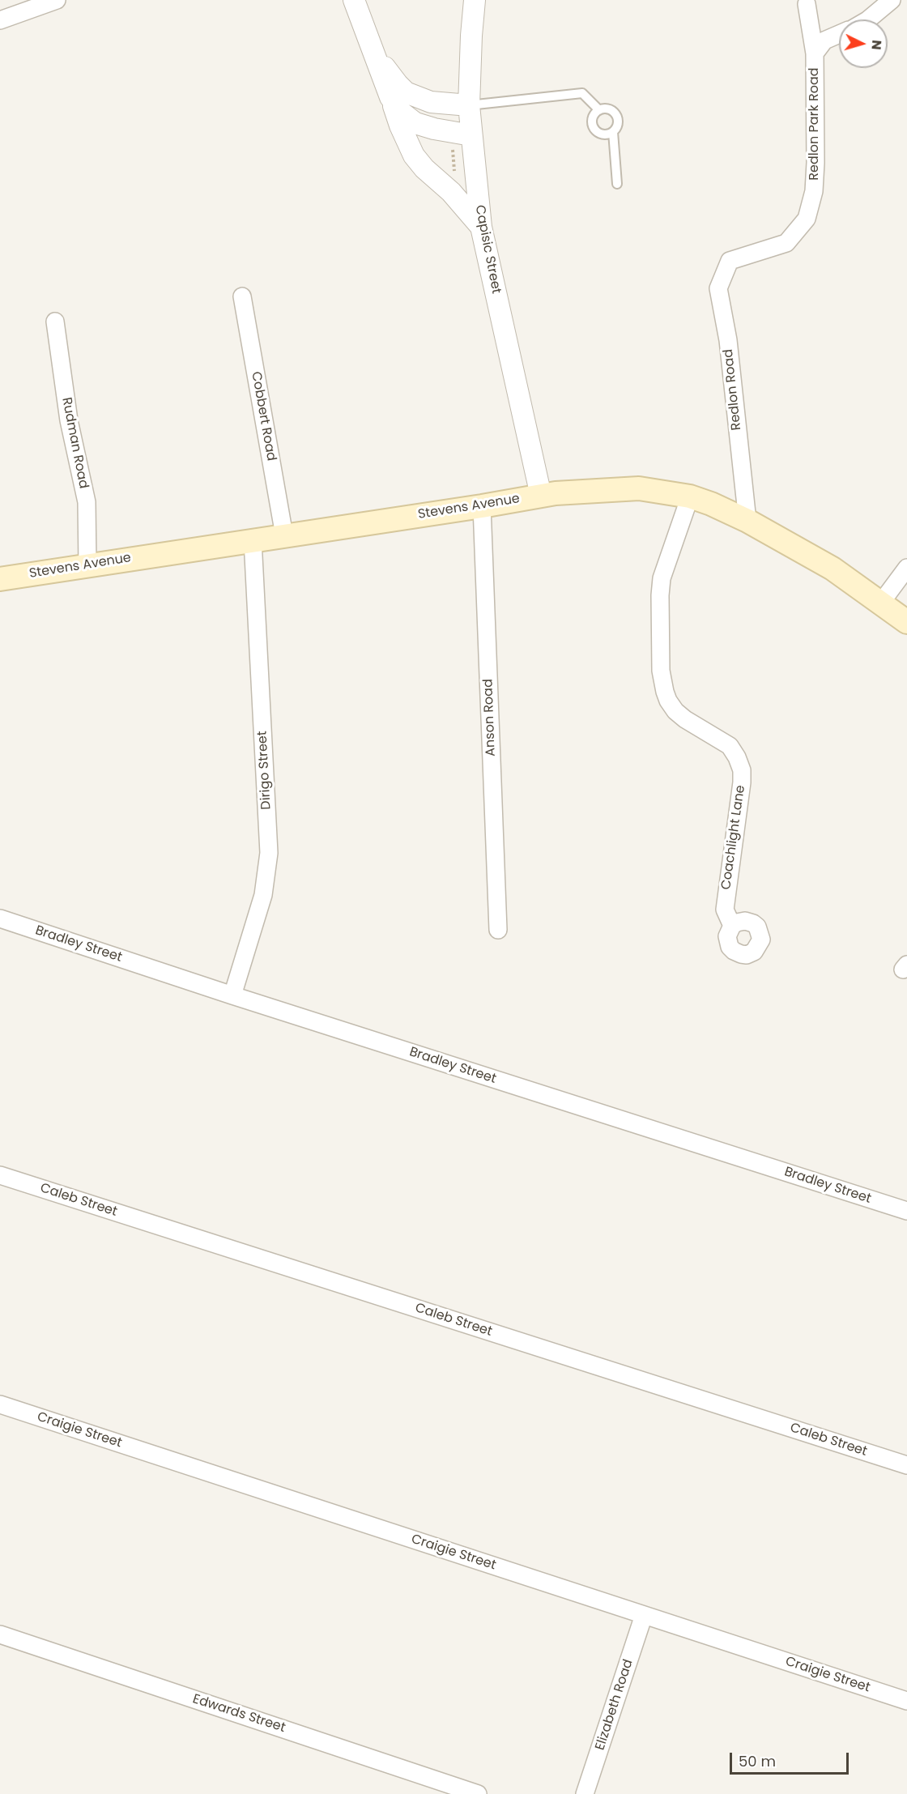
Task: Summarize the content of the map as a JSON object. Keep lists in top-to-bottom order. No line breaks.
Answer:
{"streets":{"main road":["Stevens Avenue"],"street":["Redlon Park Road","Capisic Street","Redlon Road","Cobbert Road","Rudman Road","Anson Road","Dirigo Street","Coachlight Lane","Bradley Street","Caleb Street","Craigie Street","Elizabeth Road","Edwards Street"]},"crossings":[["Redlon Park Road","Redlon Road"],["Capisic Street","Stevens Avenue"],["Redlon Road","Stevens Avenue"],["Cobbert Road","Stevens Avenue"],["Rudman Road","Stevens Avenue"],["Stevens Avenue","Anson Road"],["Stevens Avenue","Dirigo Street"],["Stevens Avenue","Coachlight Lane"],["Dirigo Street","Bradley Street"],["Craigie Street","Elizabeth Road"]],"scale_bar":"50 m","north":"right"}
